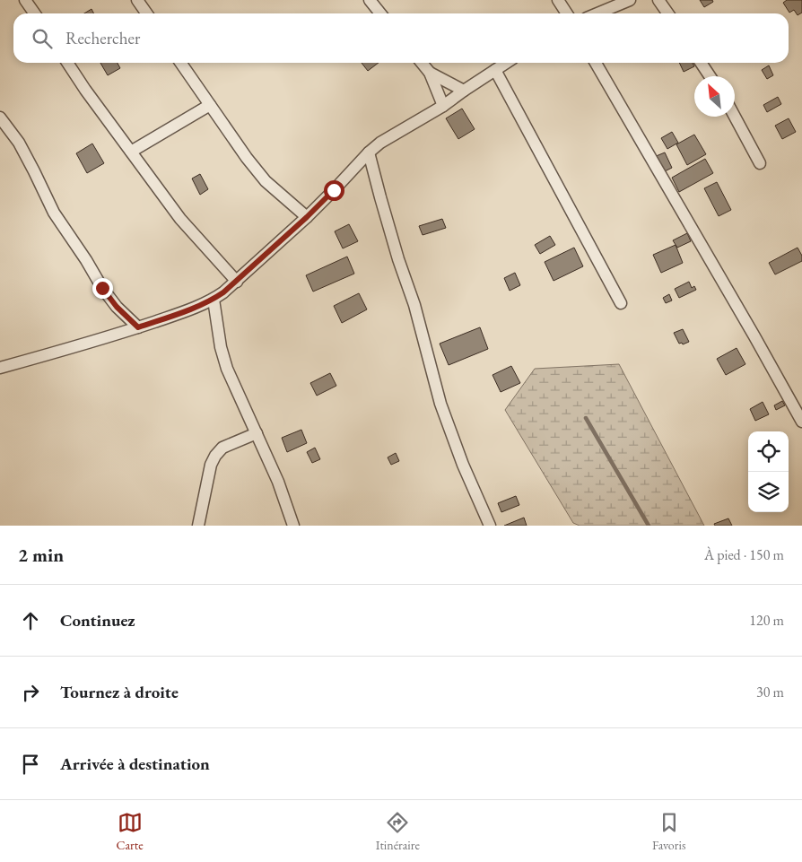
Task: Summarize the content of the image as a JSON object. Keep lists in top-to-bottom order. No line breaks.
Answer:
{"north":"top left","page":{"search":"Rechercher","heading":["2 min","À pied · 150 m"],"list":[["Continuez","120 m"],["Tournez à droite","30 m"],"Arrivée à destination"],"nav":["Carte","Itinéraire","Favoris"]}}
